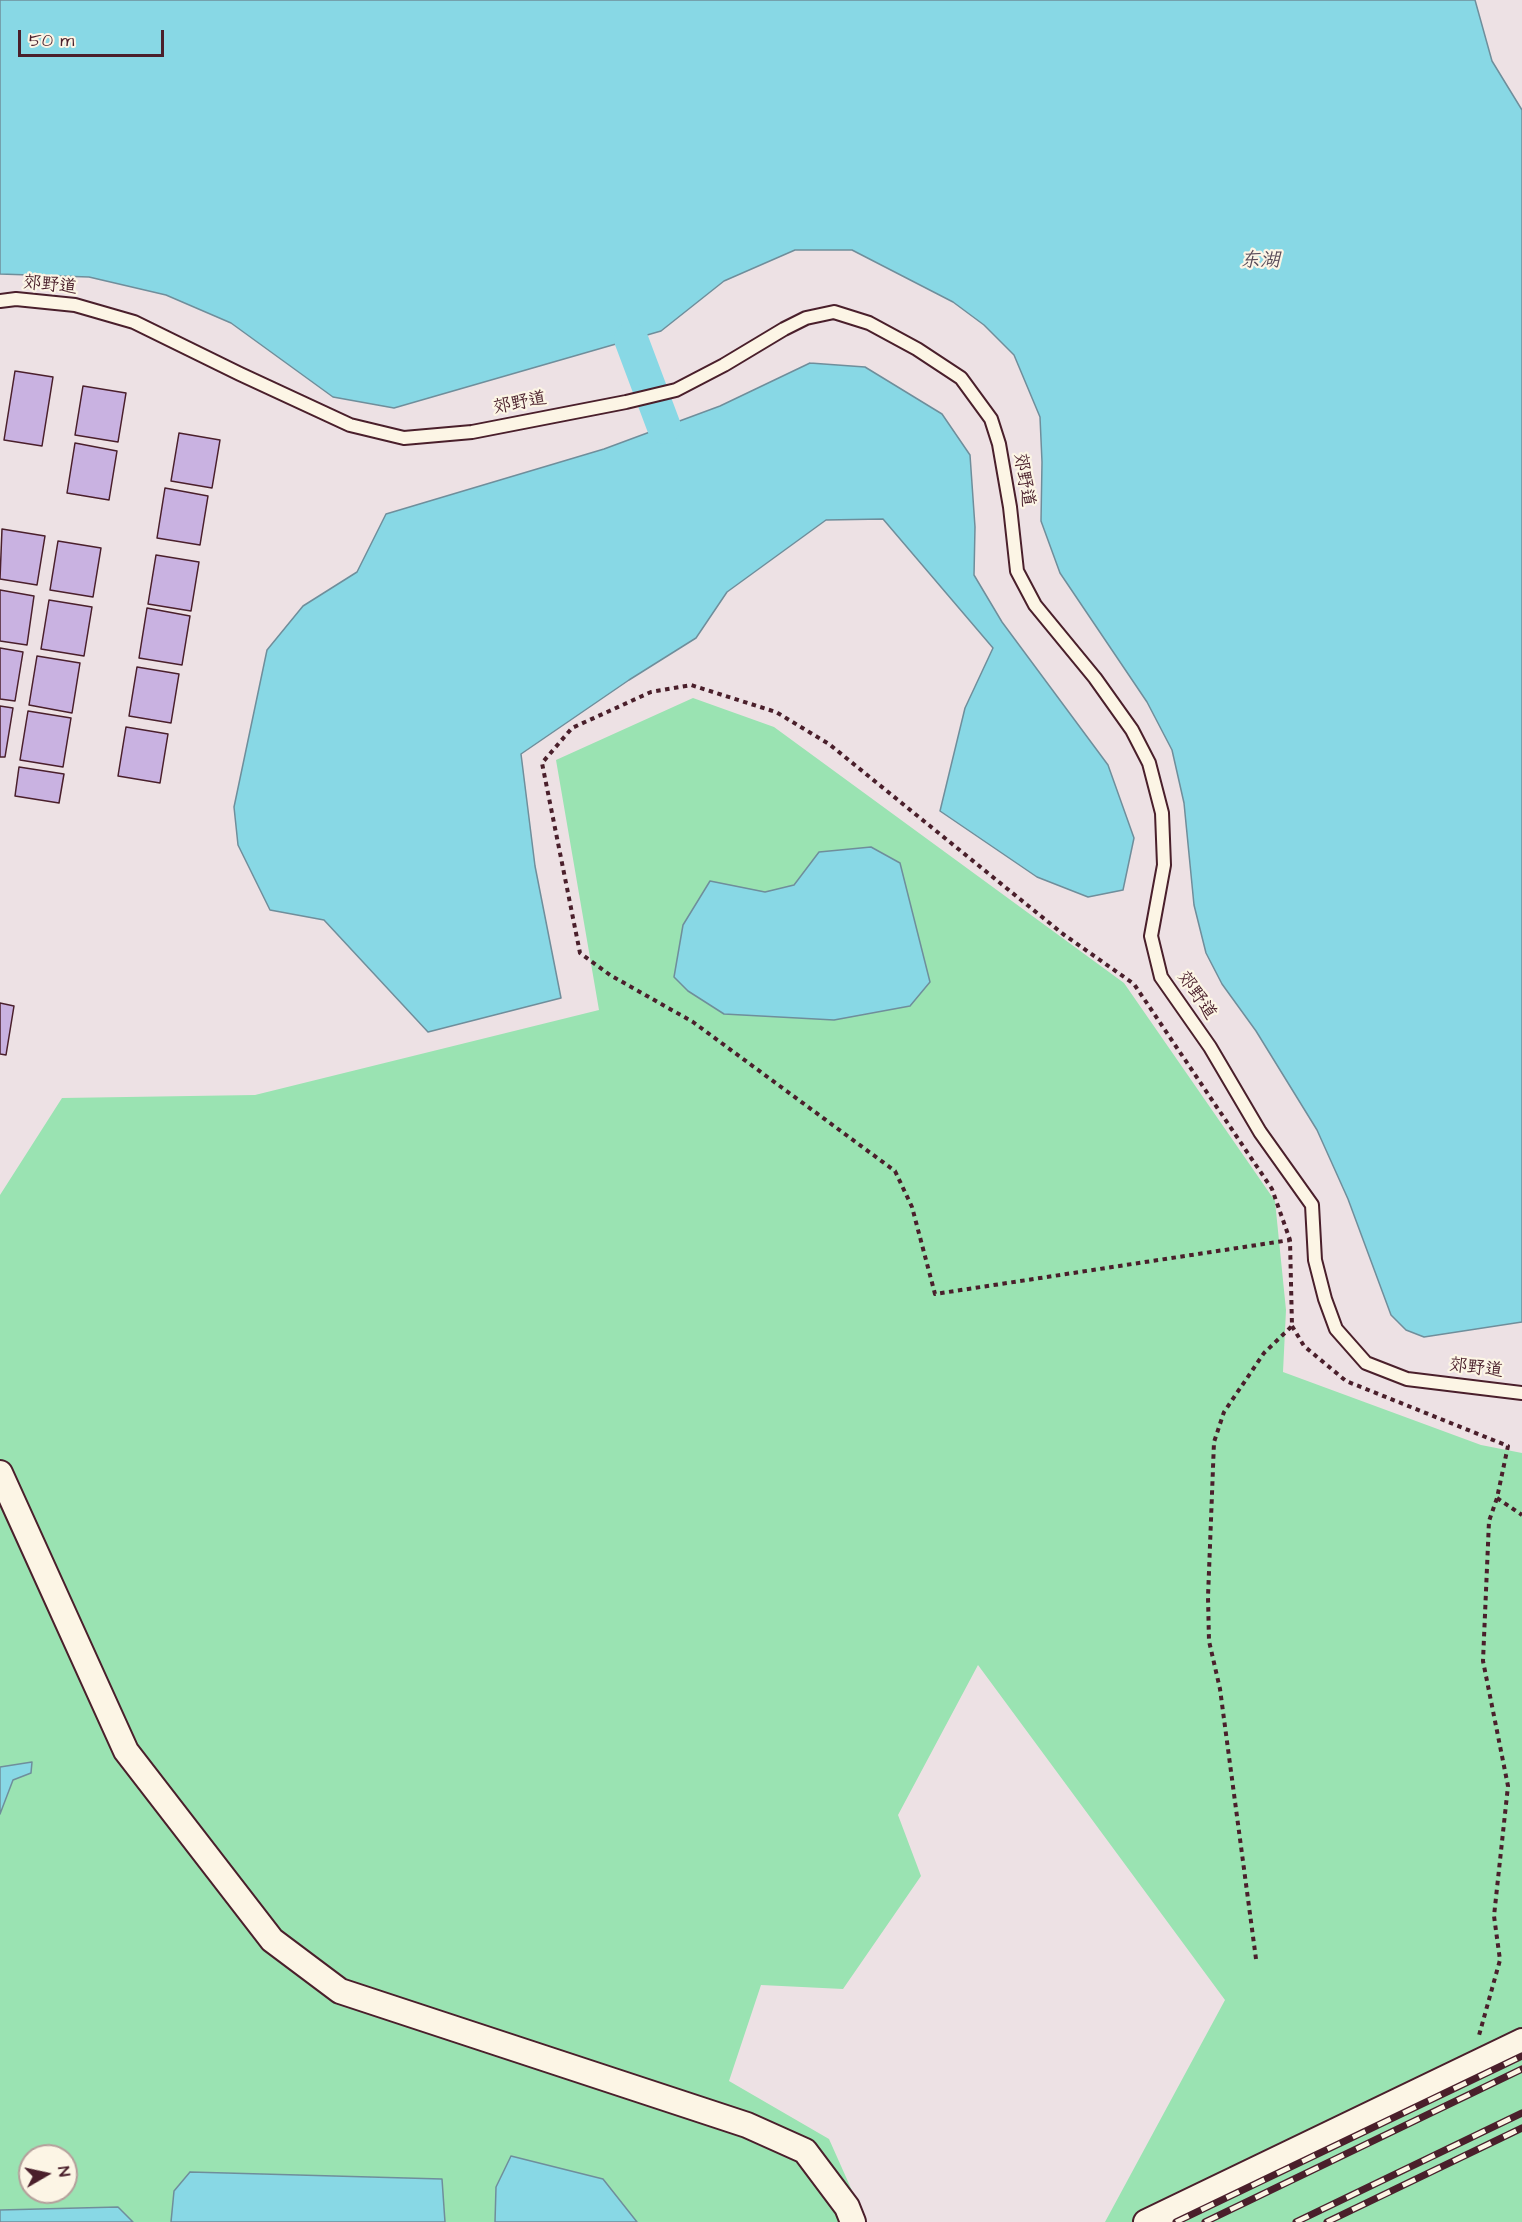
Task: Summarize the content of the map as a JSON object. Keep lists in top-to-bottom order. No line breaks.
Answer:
{"streets":{"lane":["郊野道"]},"water":["东湖"],"scale_bar":"50 m","north":"right"}
